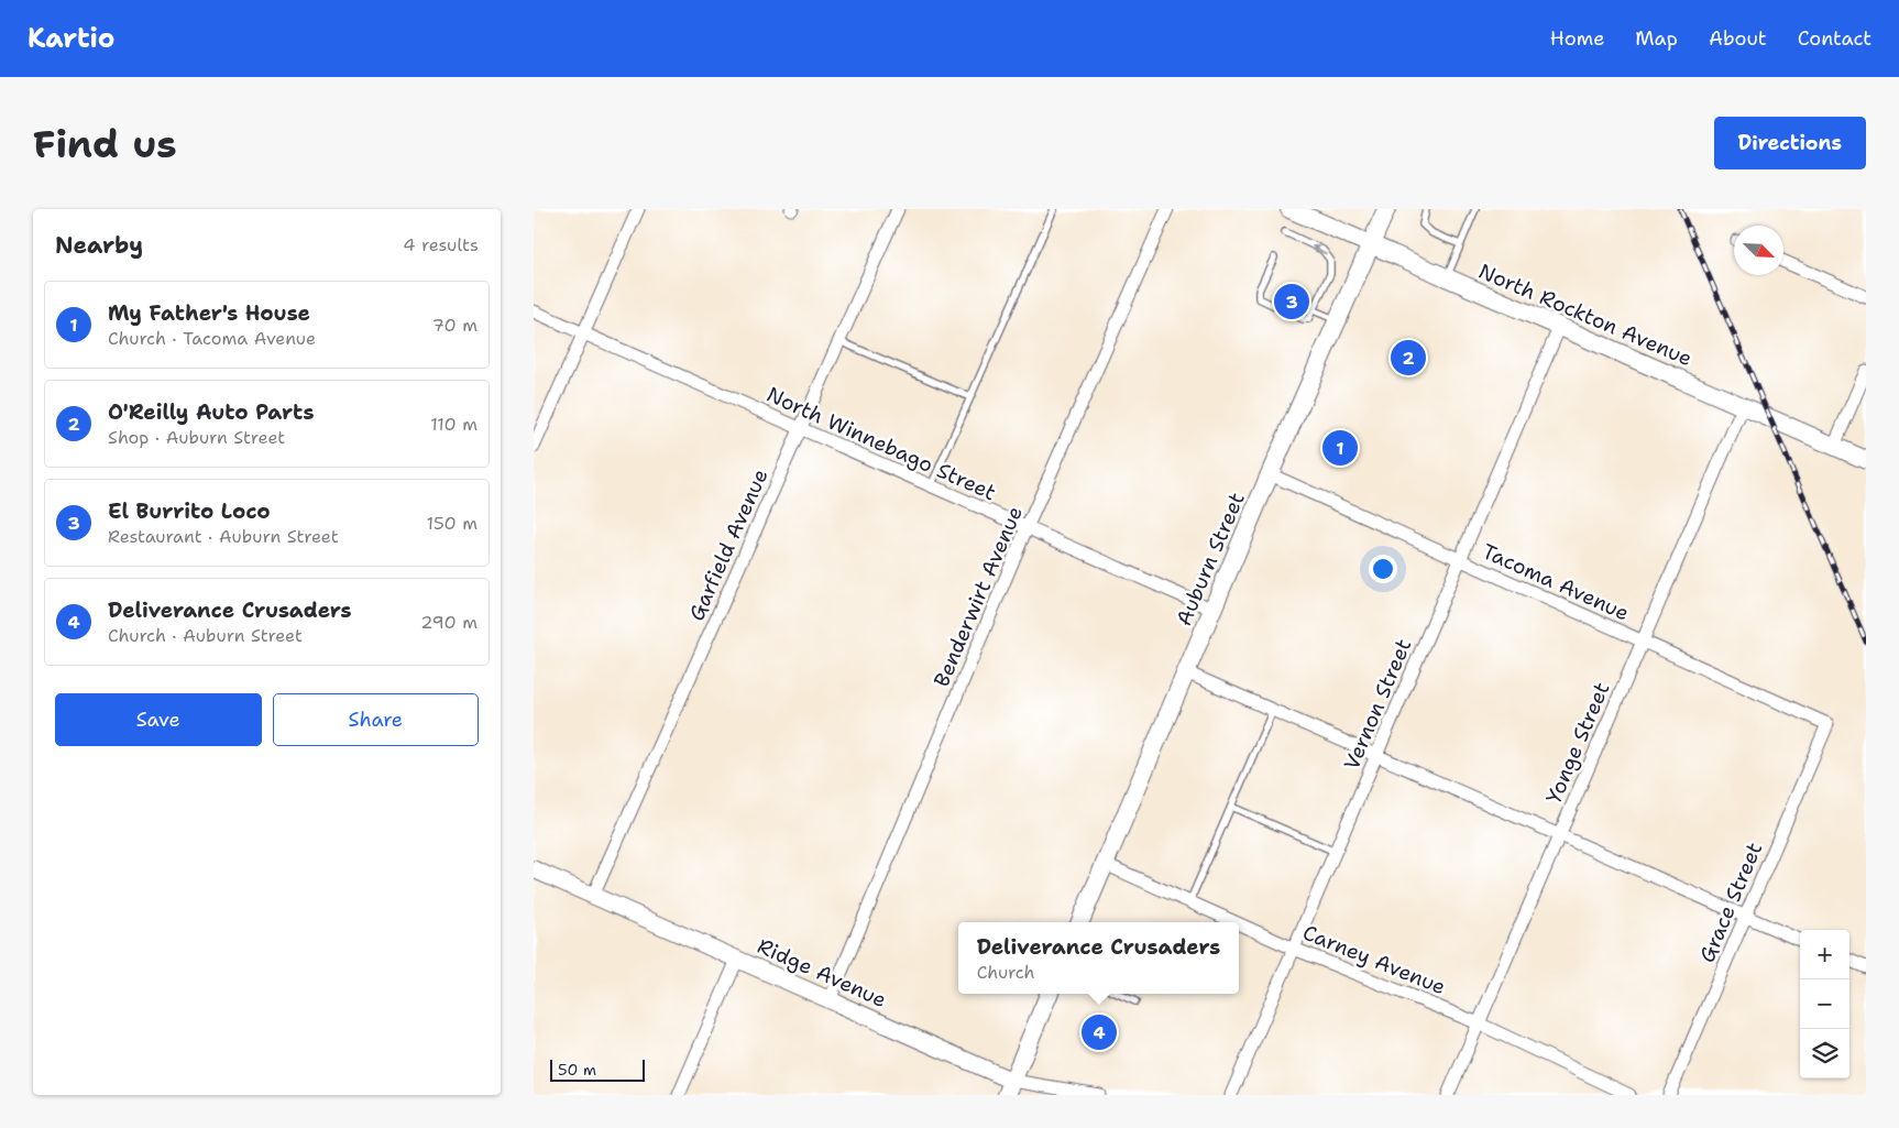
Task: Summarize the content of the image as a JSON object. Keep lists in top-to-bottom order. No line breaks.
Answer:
{"streets":{"main road":["North Rockton Avenue","Auburn Street"],"street":["North Winnebago Street","Garfield Avenue","Tacoma Avenue","Benderwirt Avenue","Vernon Street","Yonge Street","Grace Street","Carney Avenue","Ridge Avenue"]},"crossings":[["North Rockton Avenue","Auburn Street"],["North Rockton Avenue","Vernon Street"],["North Rockton Avenue","Yonge Street"],["North Winnebago Street","Garfield Avenue"],["North Winnebago Street","Auburn Street"],["North Winnebago Street","Benderwirt Avenue"],["Garfield Avenue","Ridge Avenue"],["Auburn Street","Tacoma Avenue"],["Auburn Street","Carney Avenue"],["Tacoma Avenue","Vernon Street"],["Tacoma Avenue","Yonge Street"],["Tacoma Avenue","Grace Street"],["Benderwirt Avenue","Ridge Avenue"],["Vernon Street","Carney Avenue"],["Yonge Street","Carney Avenue"]],"scale_bar":"50 m","north":"bottom right","page":{"header":"Kartio","nav":["Home","Map","About","Contact"],"buttons":["Directions",["Save","Share"]],"title":"Find us","heading":["Nearby","4 results"],"list":[{"mark":"1","name":"My Father's House","note":"Church · Tacoma Avenue","value":"70 m"},{"mark":"2","name":"O'Reilly Auto Parts","note":"Shop · Auburn Street","value":"110 m"},{"mark":"3","name":"El Burrito Loco","note":"Restaurant · Auburn Street","value":"150 m"},{"mark":"4","name":"Deliverance Crusaders","note":"Church · Auburn Street","value":"290 m"}],"pins":["3","2","1","4"],"popup":["Deliverance Crusaders","Church"],"map_buttons":["+","−"],"scale":"50 m"}}
